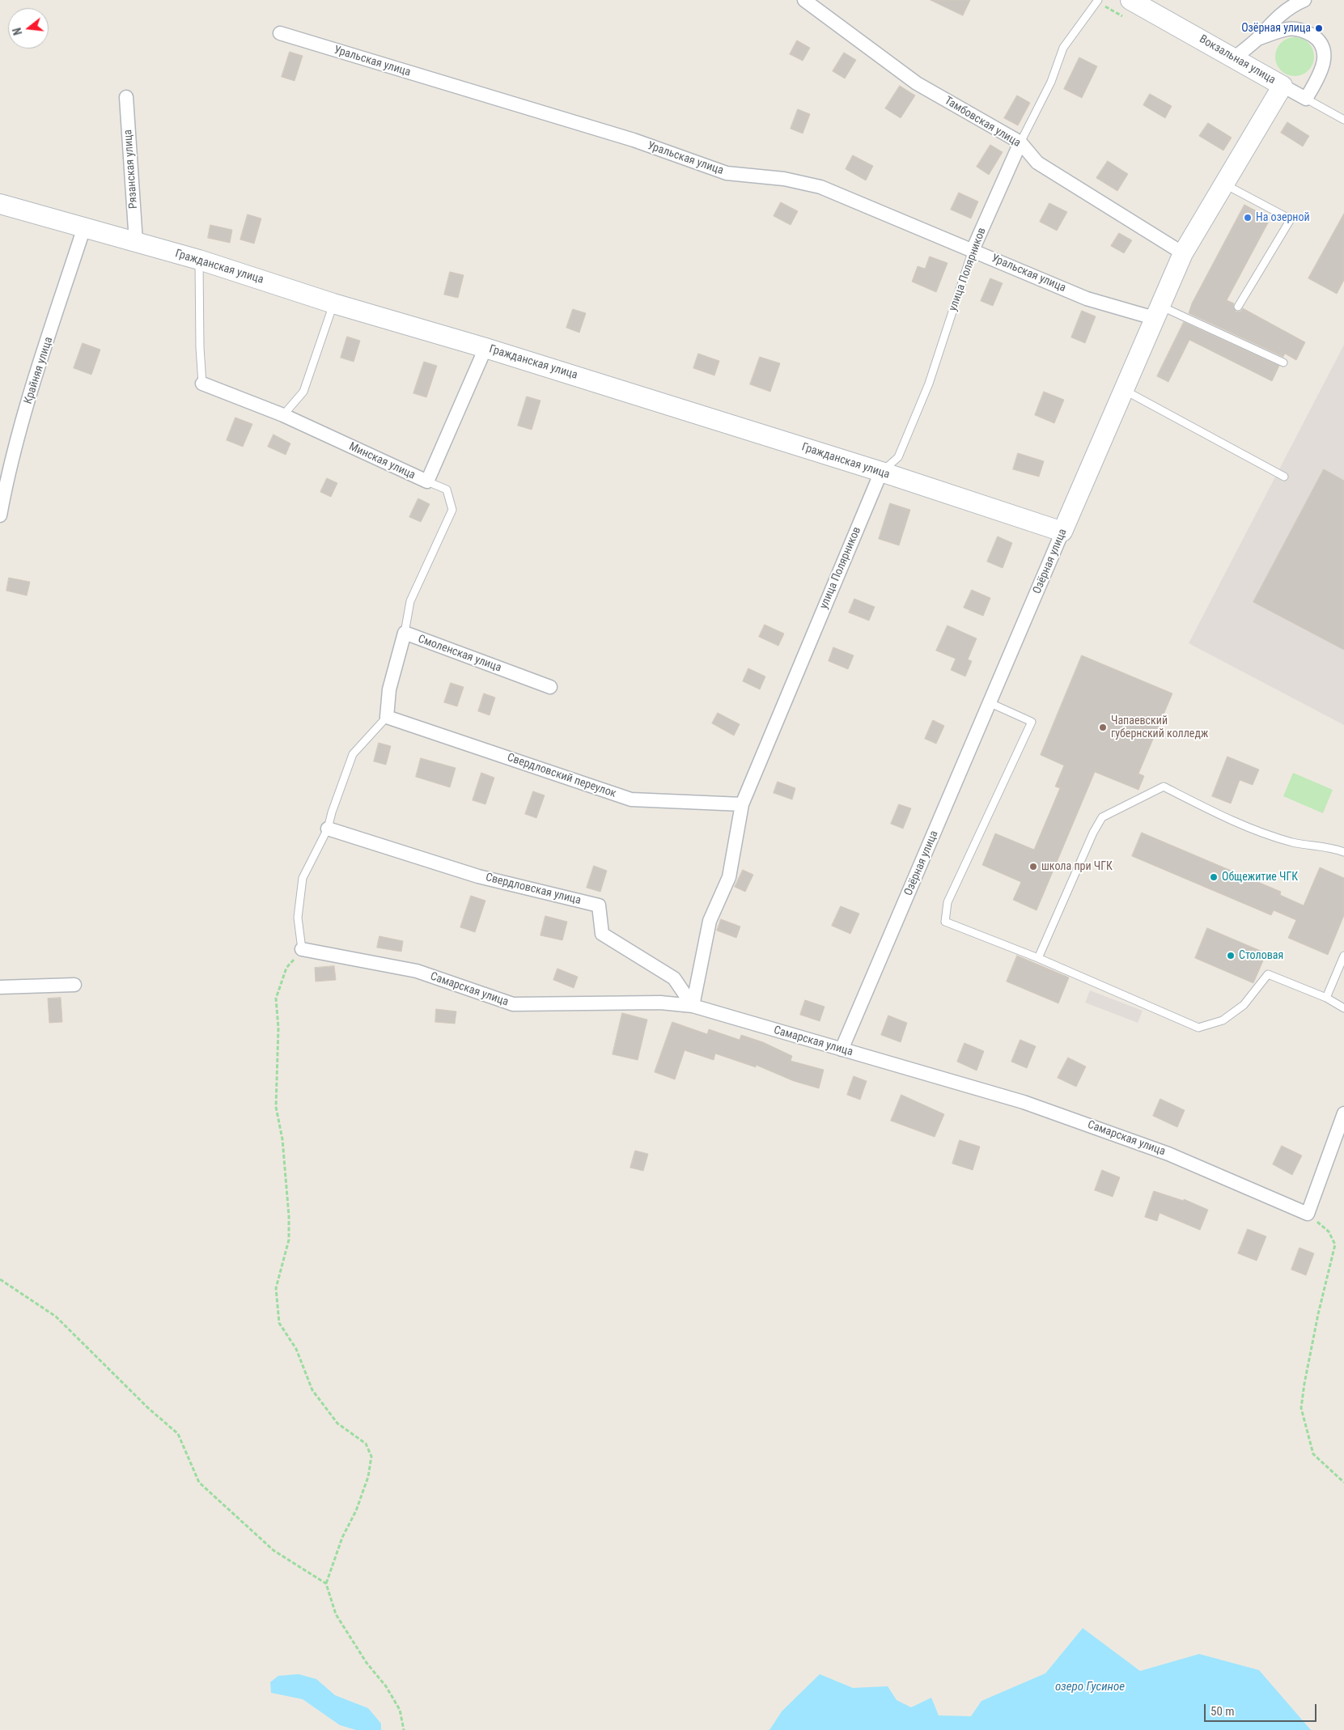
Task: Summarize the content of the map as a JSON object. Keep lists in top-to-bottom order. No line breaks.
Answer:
{"streets":{"street":["Вокзальная улица","Уральская улица","Тамбовская улица","Рязанская улица","Гражданская улица","улица Полярников","Крайняя улица","Минская улица","Озёрная улица","Смоленская улица","Свердловский переулок","Свердловская улица","Самарская улица"]},"crossings":[["Вокзальная улица","Озёрная улица"],["Уральская улица","улица Полярников"],["Уральская улица","Озёрная улица"],["Тамбовская улица","улица Полярников"],["Тамбовская улица","Озёрная улица"],["Рязанская улица","Гражданская улица"],["Гражданская улица","улица Полярников"],["Гражданская улица","Крайняя улица"],["Гражданская улица","Минская улица"],["Гражданская улица","Озёрная улица"],["улица Полярников","Свердловский переулок"],["улица Полярников","Свердловская улица"],["улица Полярников","Самарская улица"],["Озёрная улица","Самарская улица"],["Смоленская улица","Свердловский переулок"],["Свердловская улица","Самарская улица"]],"water":["озеро Гусиное"],"places":["Озёрная улица","На озерной","Чапаевский губернский колледж","школа при ЧГК","Общежитие ЧГК","Столовая"],"scale_bar":"50 m","north":"left"}
